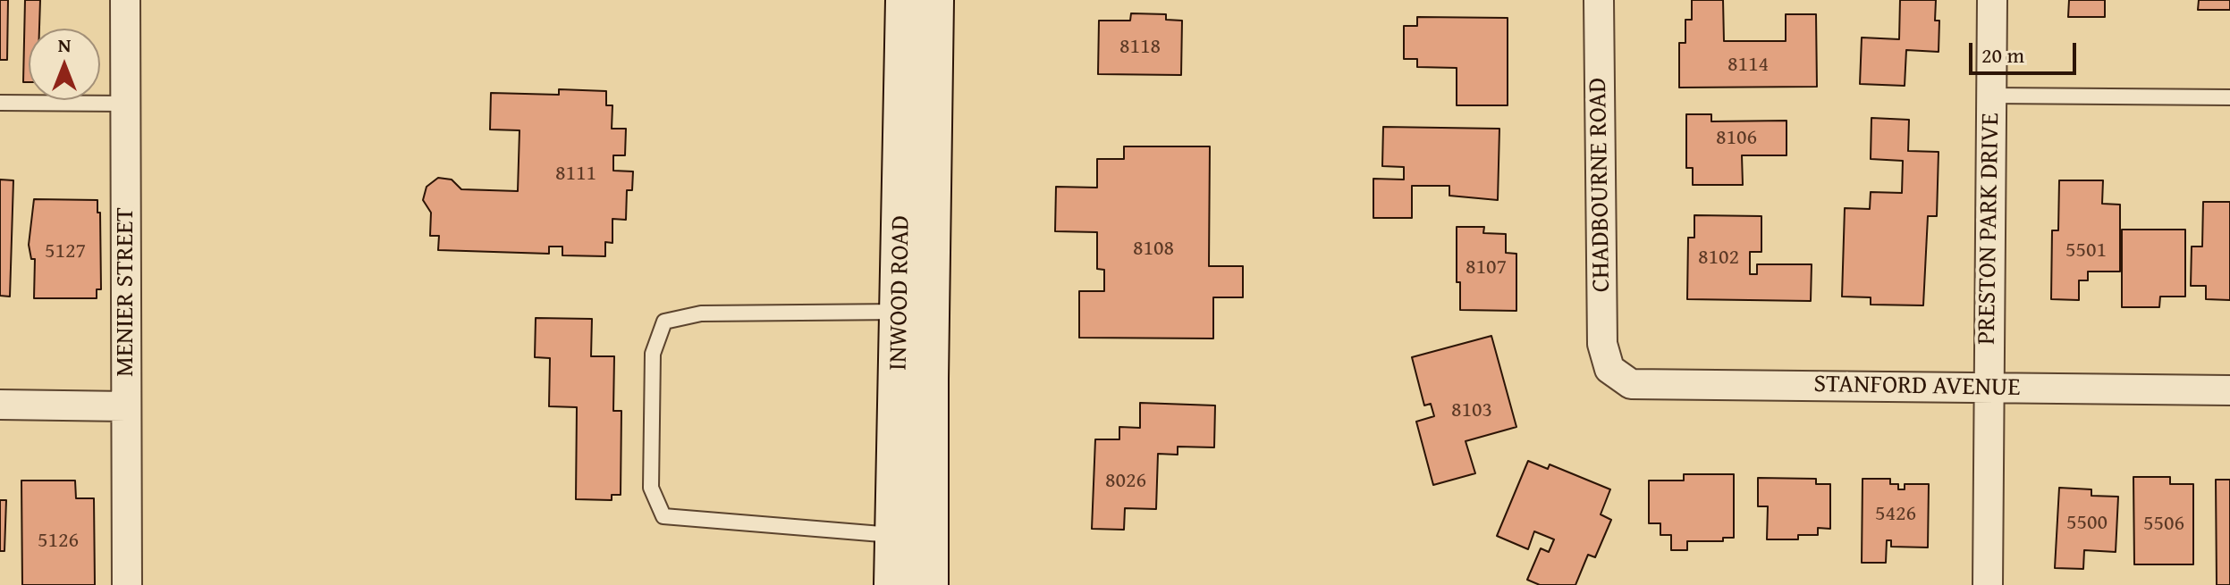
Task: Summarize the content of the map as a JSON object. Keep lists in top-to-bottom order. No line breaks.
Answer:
{"streets":{"main road":["INWOOD ROAD"],"street":["CHADBOURNE ROAD","PRESTON PARK DRIVE","MENIER STREET","STANFORD AVENUE"]},"crossings":[["CHADBOURNE ROAD","STANFORD AVENUE"],["PRESTON PARK DRIVE","STANFORD AVENUE"]],"house_numbers":["8118","8114","8106","8111","8108","5501","5127","8102","8107","8103","8026","5426","5500","5506","5126"],"scale_bar":"20 m","north":"top"}
